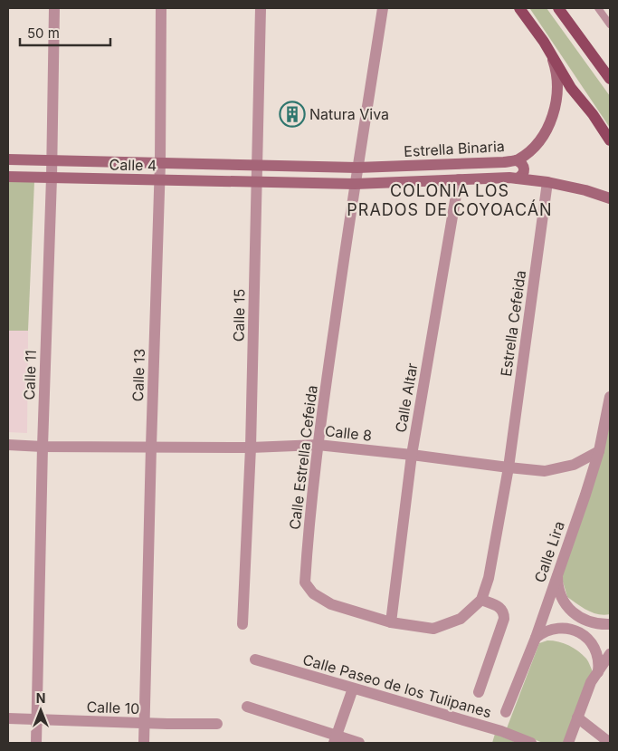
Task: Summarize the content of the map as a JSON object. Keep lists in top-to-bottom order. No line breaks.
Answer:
{"streets":{"street":["Estrella Binaria","Calle 4","Calle 15","Estrella Cefeida","Calle 11","Calle 13","Calle Altar","Calle 8","Calle Estrella Cefeida","Calle Lira","Calle Paseo de los Tulipanes","Calle 10"]},"crossings":[["Estrella Binaria","Calle 4"],["Estrella Binaria","Calle 15"],["Estrella Binaria","Estrella Cefeida"],["Estrella Binaria","Calle Altar"],["Estrella Binaria","Calle Estrella Cefeida"],["Calle 4","Calle 15"],["Calle 4","Calle 11"],["Calle 4","Calle 13"],["Calle 15","Calle 8"],["Estrella Cefeida","Calle 8"],["Calle 11","Calle 8"],["Calle 11","Calle 10"],["Calle 13","Calle 8"],["Calle 13","Calle 10"],["Calle Altar","Calle 8"],["Calle Altar","Calle Estrella Cefeida"],["Calle 8","Calle Estrella Cefeida"],["Calle 8","Calle Lira"]],"districts":["COLONIA LOS PRADOS DE COYOACÁN"],"places":{"building":["Natura Viva"]},"scale_bar":"50 m","north":"top"}
